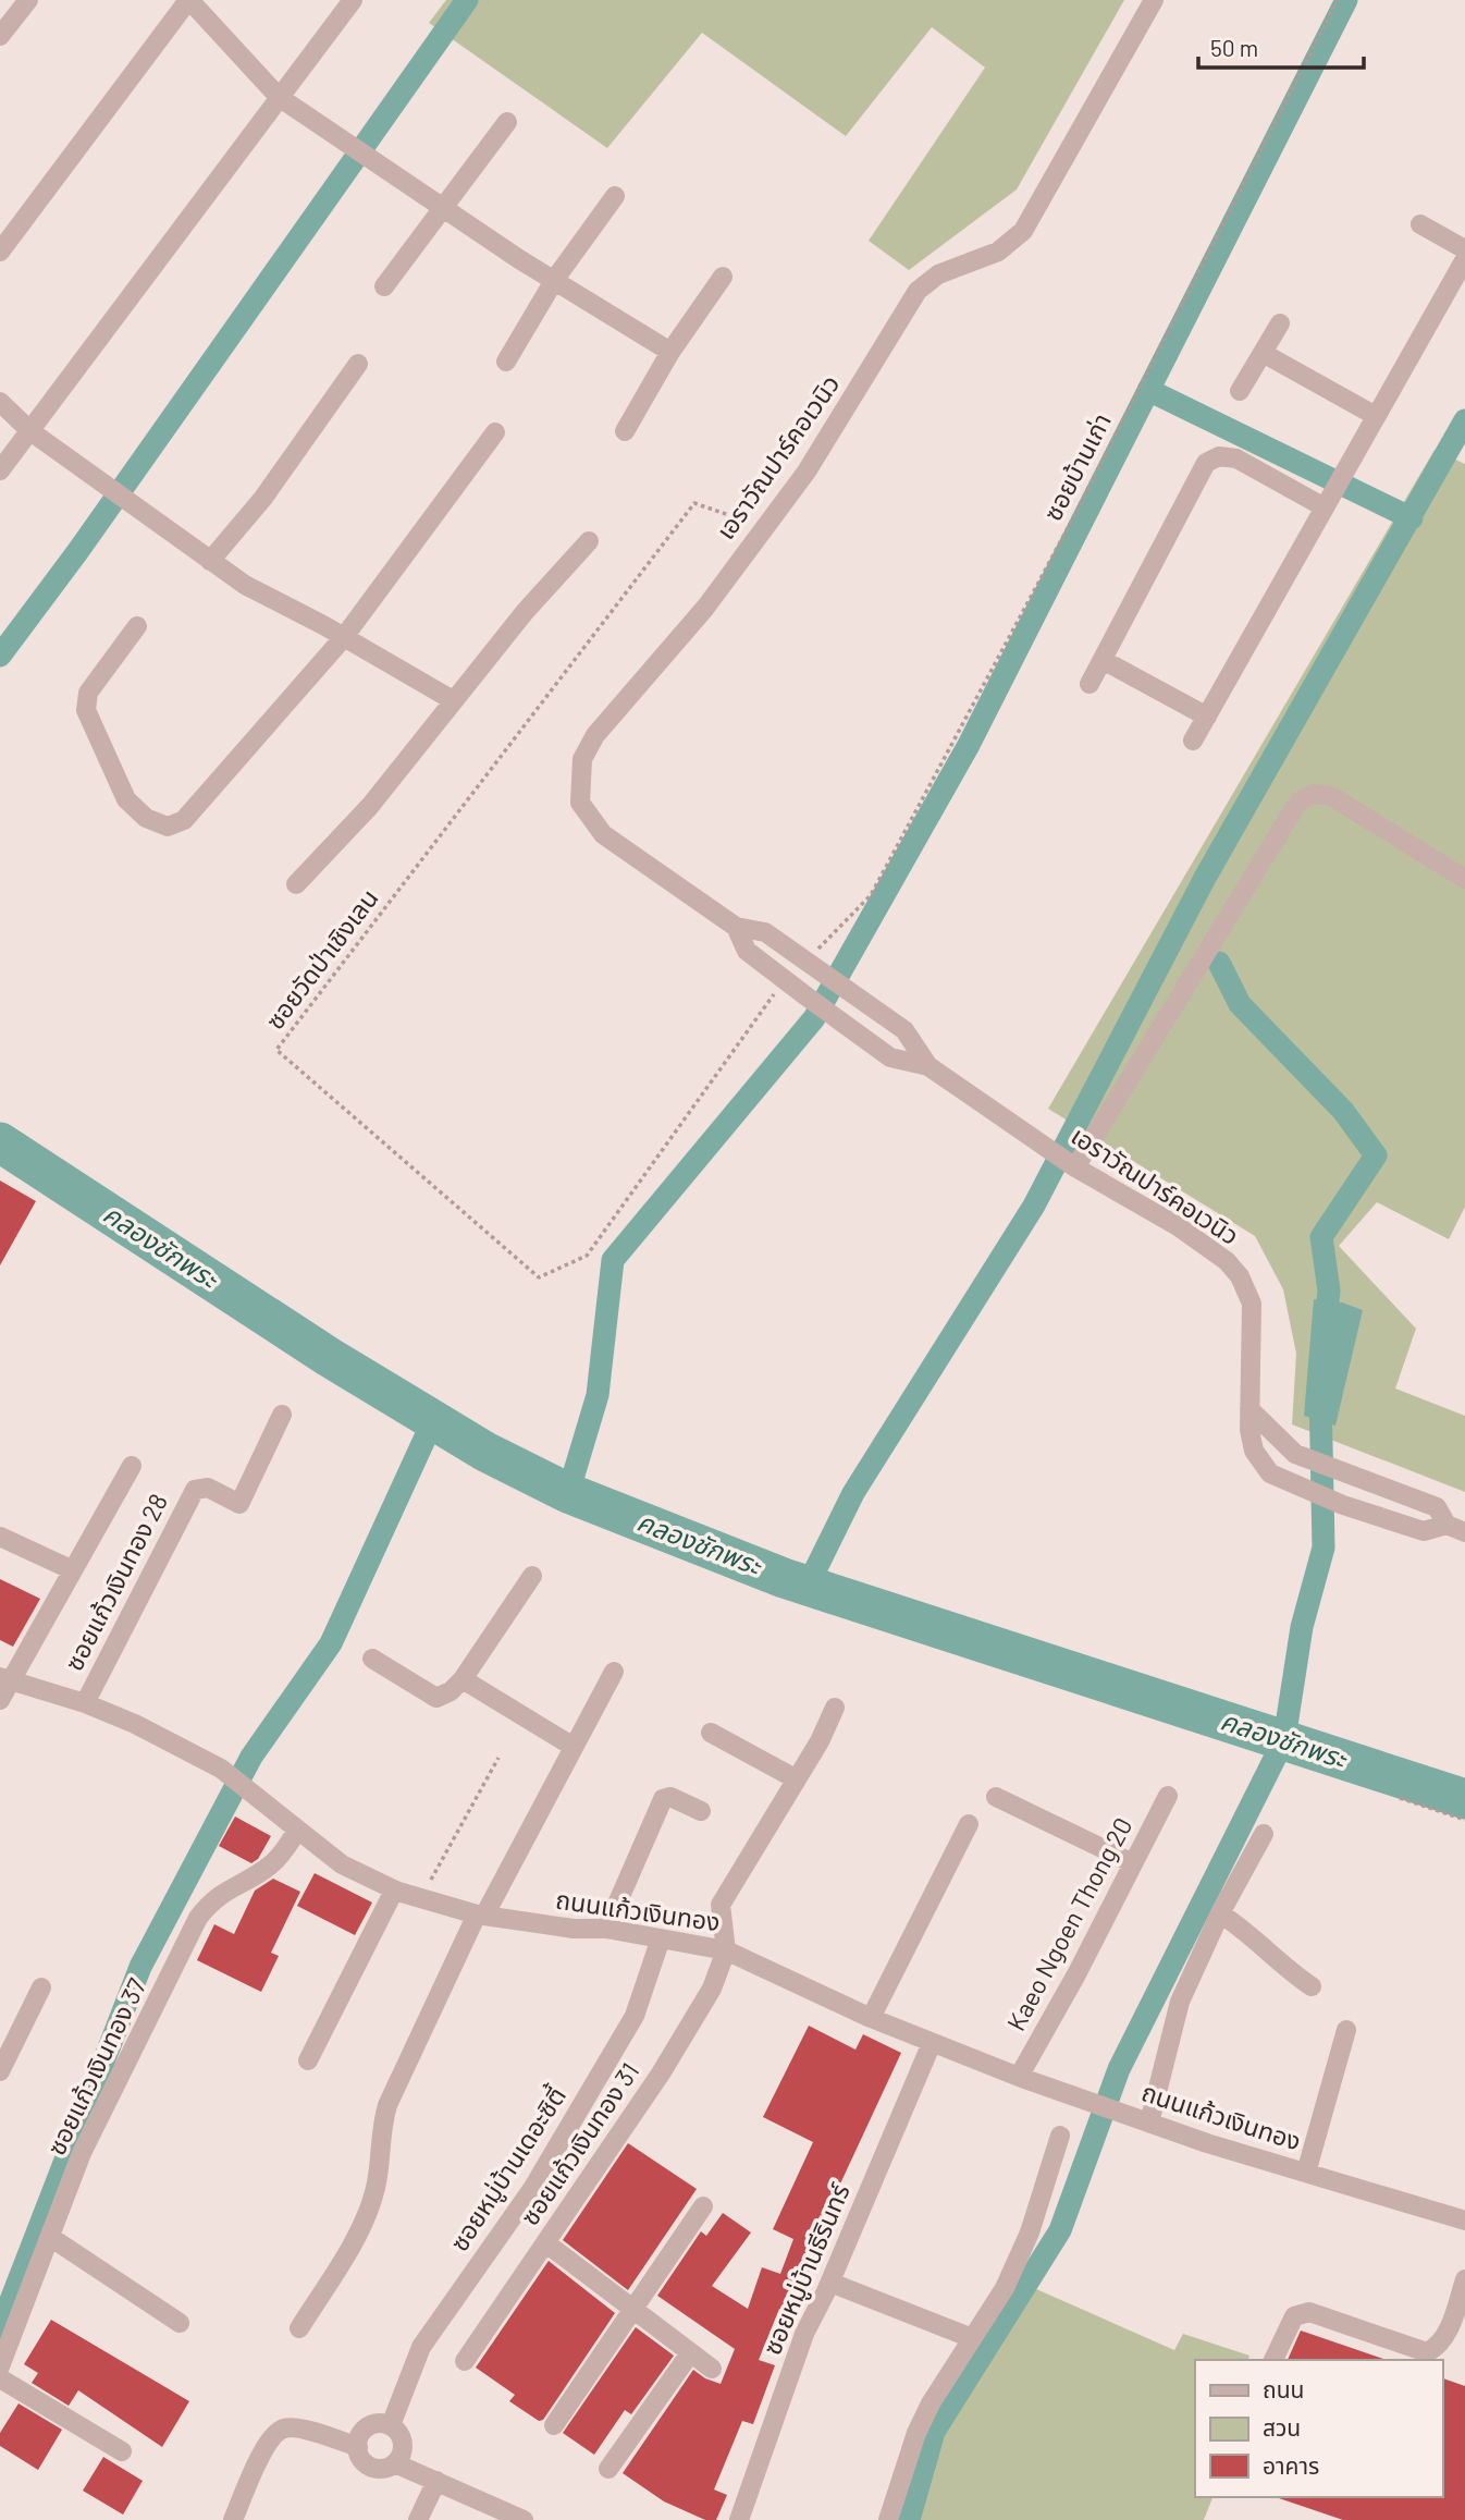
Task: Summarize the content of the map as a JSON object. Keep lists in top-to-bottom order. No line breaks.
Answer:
{"streets":{"street":["เอราวัณปาร์คอเวนิว","ซอยแก้วเงินทอง 28","ถนนแก้วเงินทอง","Kaeo Ngoen Thong 20","ซอยแก้วเงินทอง 37","ซอยแก้วเงินทอง 31","ซอยหมู่บ้านเดอะซิตี้","ซอยหมู่บ้านธีรินทร์"],"path":["ซอยบ้านเก่า","ซอยวัดป่าเชิงเลน"]},"crossings":[["เอราวัณปาร์คอเวนิว","ซอยวัดป่าเชิงเลน"],["ซอยแก้วเงินทอง 28","ถนนแก้วเงินทอง"],["ถนนแก้วเงินทอง","Kaeo Ngoen Thong 20"],["ถนนแก้วเงินทอง","ซอยแก้วเงินทอง 37"],["ถนนแก้วเงินทอง","ซอยแก้วเงินทอง 31"],["ถนนแก้วเงินทอง","ซอยหมู่บ้านเดอะซิตี้"],["ถนนแก้วเงินทอง","ซอยหมู่บ้านธีรินทร์"]],"water":["คลองชักพระ"],"legend":["ถนน","สวน","อาคาร"],"scale_bar":"50 m"}
